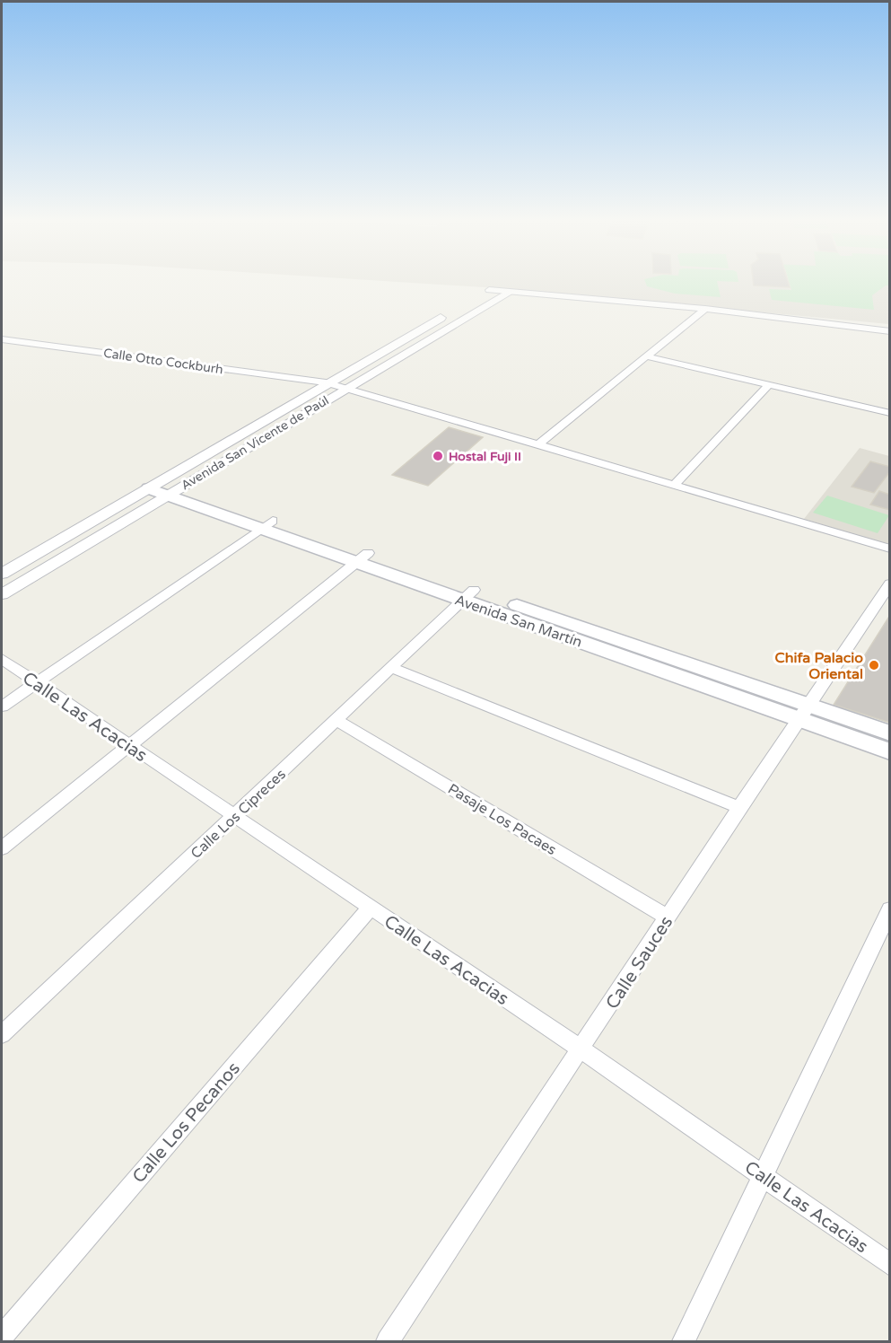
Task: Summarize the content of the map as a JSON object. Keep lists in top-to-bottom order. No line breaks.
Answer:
{"streets":{"main road":["Avenida San Martín"],"street":["Calle Otto Cockburh","Avenida San Vicente de Paúl","Calle Las Acacias","Calle Los Cipreces","Pasaje Los Pacaes","Calle Sauces","Calle Los Pecanos"]},"crossings":[["Avenida San Vicente de Paúl","Avenida San Martín"],["Avenida San Martín","Calle Los Cipreces"],["Avenida San Martín","Calle Sauces"],["Calle Las Acacias","Calle Los Cipreces"],["Calle Las Acacias","Calle Sauces"],["Calle Las Acacias","Calle Los Pecanos"],["Calle Los Cipreces","Pasaje Los Pacaes"],["Pasaje Los Pacaes","Calle Sauces"]],"places":["Hostal Fuji II","Chifa Palacio Oriental"]}
